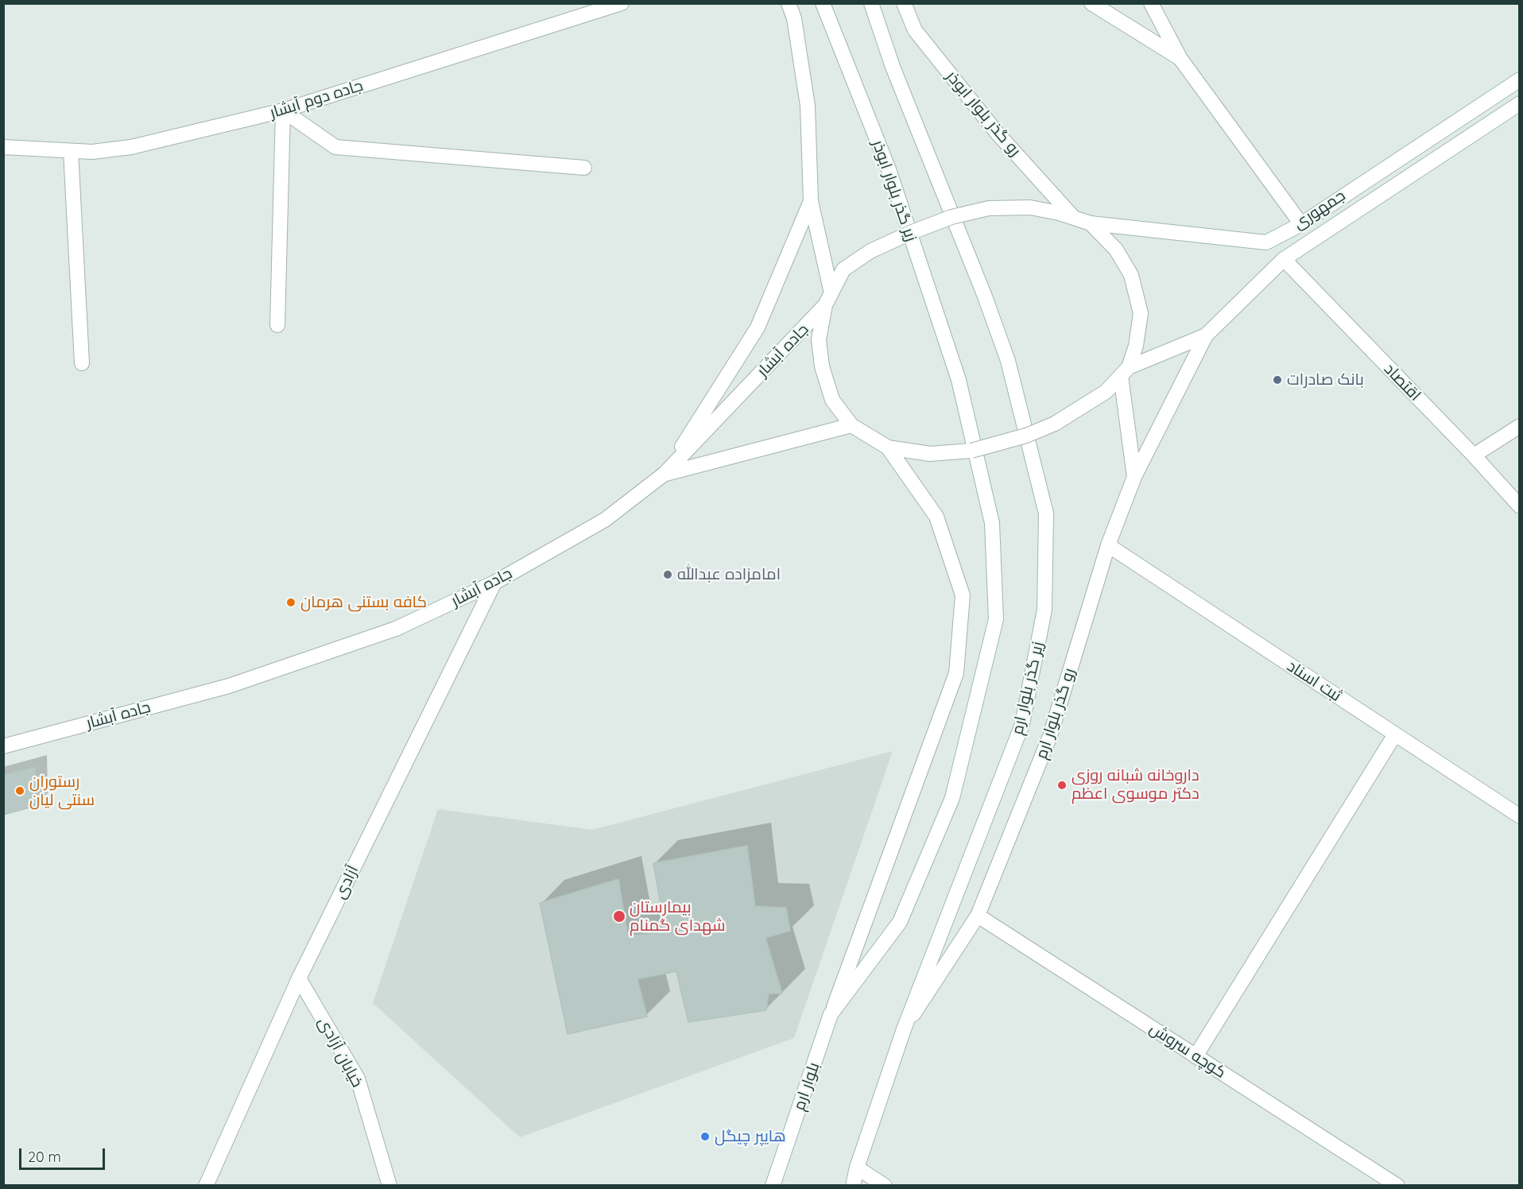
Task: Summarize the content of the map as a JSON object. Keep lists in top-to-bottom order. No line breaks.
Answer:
{"streets":{"street":["جاده دوم‌ آبشار","رو گذر بلوار ابوذر","زیر گذر بلوار ابوذر","جمهوری","جاده آبشار","اقتصاد","ثبت اسناد","زیر گذر بلوار ارم","رو گذر بلوار ارم","آزادی","کوچه سروش","خیابان آزادی","بلوار ارم"]},"crossings":[["زیر گذر بلوار ابوذر","بلوار ارم"],["جمهوری","اقتصاد"],["جمهوری","رو گذر بلوار ارم"],["جاده آبشار","آزادی"],["ثبت اسناد","رو گذر بلوار ارم"],["زیر گذر بلوار ارم","رو گذر بلوار ارم"],["رو گذر بلوار ارم","کوچه سروش"],["آزادی","خیابان آزادی"]],"places":["بانک صادرات","امامزاده عبدالله","کافه بستنی هرمان","داروخانه شبانه روزی دکتر موسوی اعظم","رستوران سنتی لیان","بیمارستان شهدای گمنام","هایپر چیگل"],"scale_bar":"20 m"}
